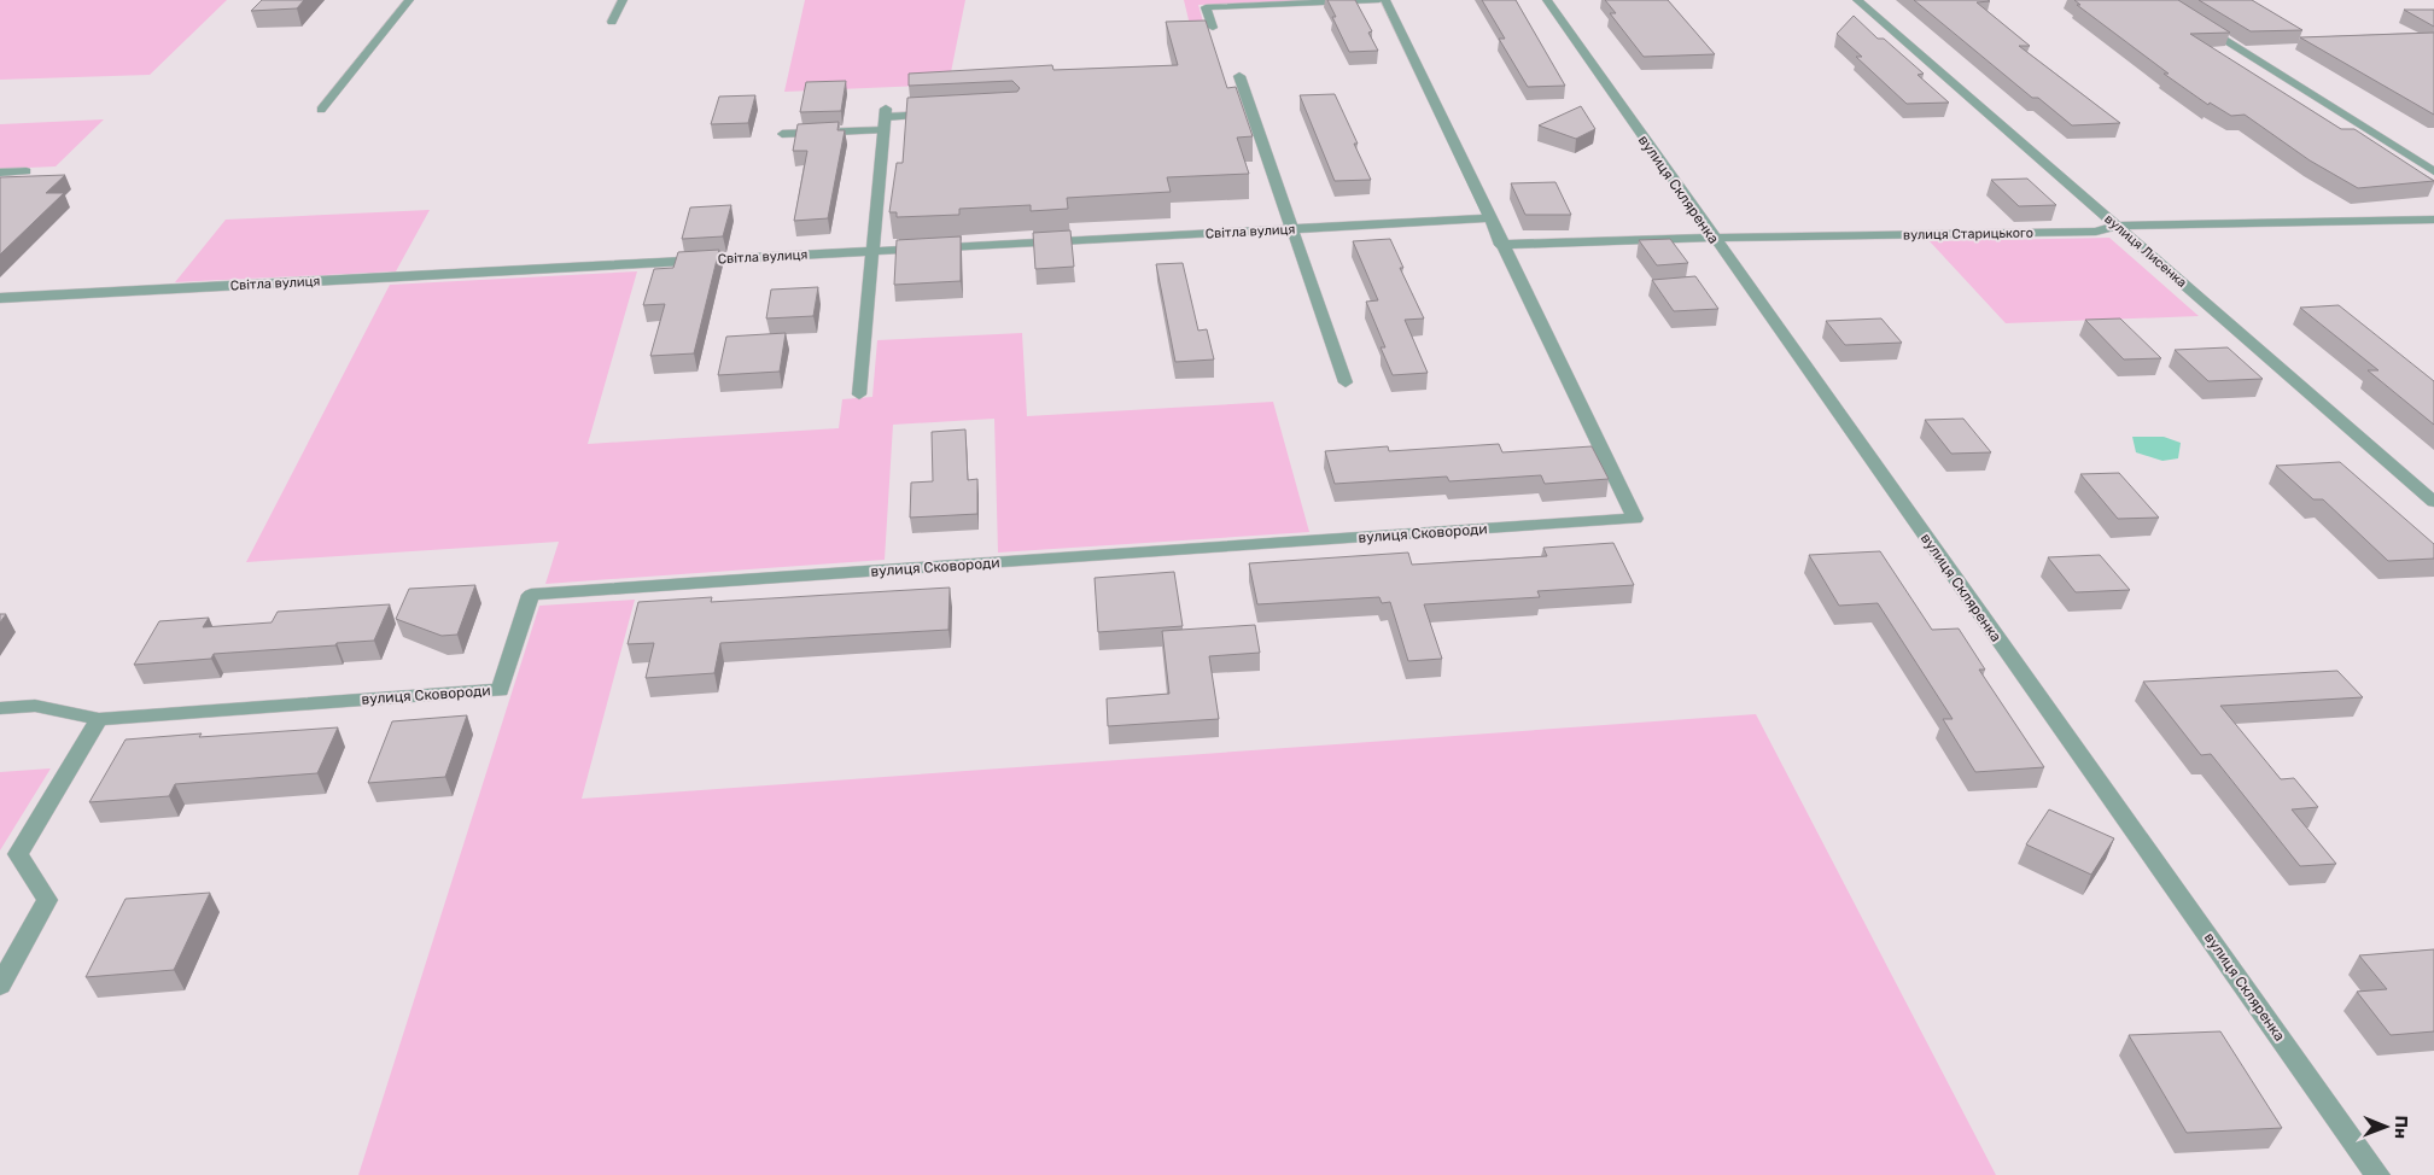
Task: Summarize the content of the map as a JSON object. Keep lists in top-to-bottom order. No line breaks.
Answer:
{"streets":{"street":["вулиця Скляренка","Світла вулиця","вулиця Старицького","вулиця Лисенка","вулиця Сковороди"]},"crossings":[["вулиця Скляренка","вулиця Старицького"],["вулиця Старицького","вулиця Лисенка"],["вулиця Старицького","вулиця Сковороди"]],"north":"right"}
